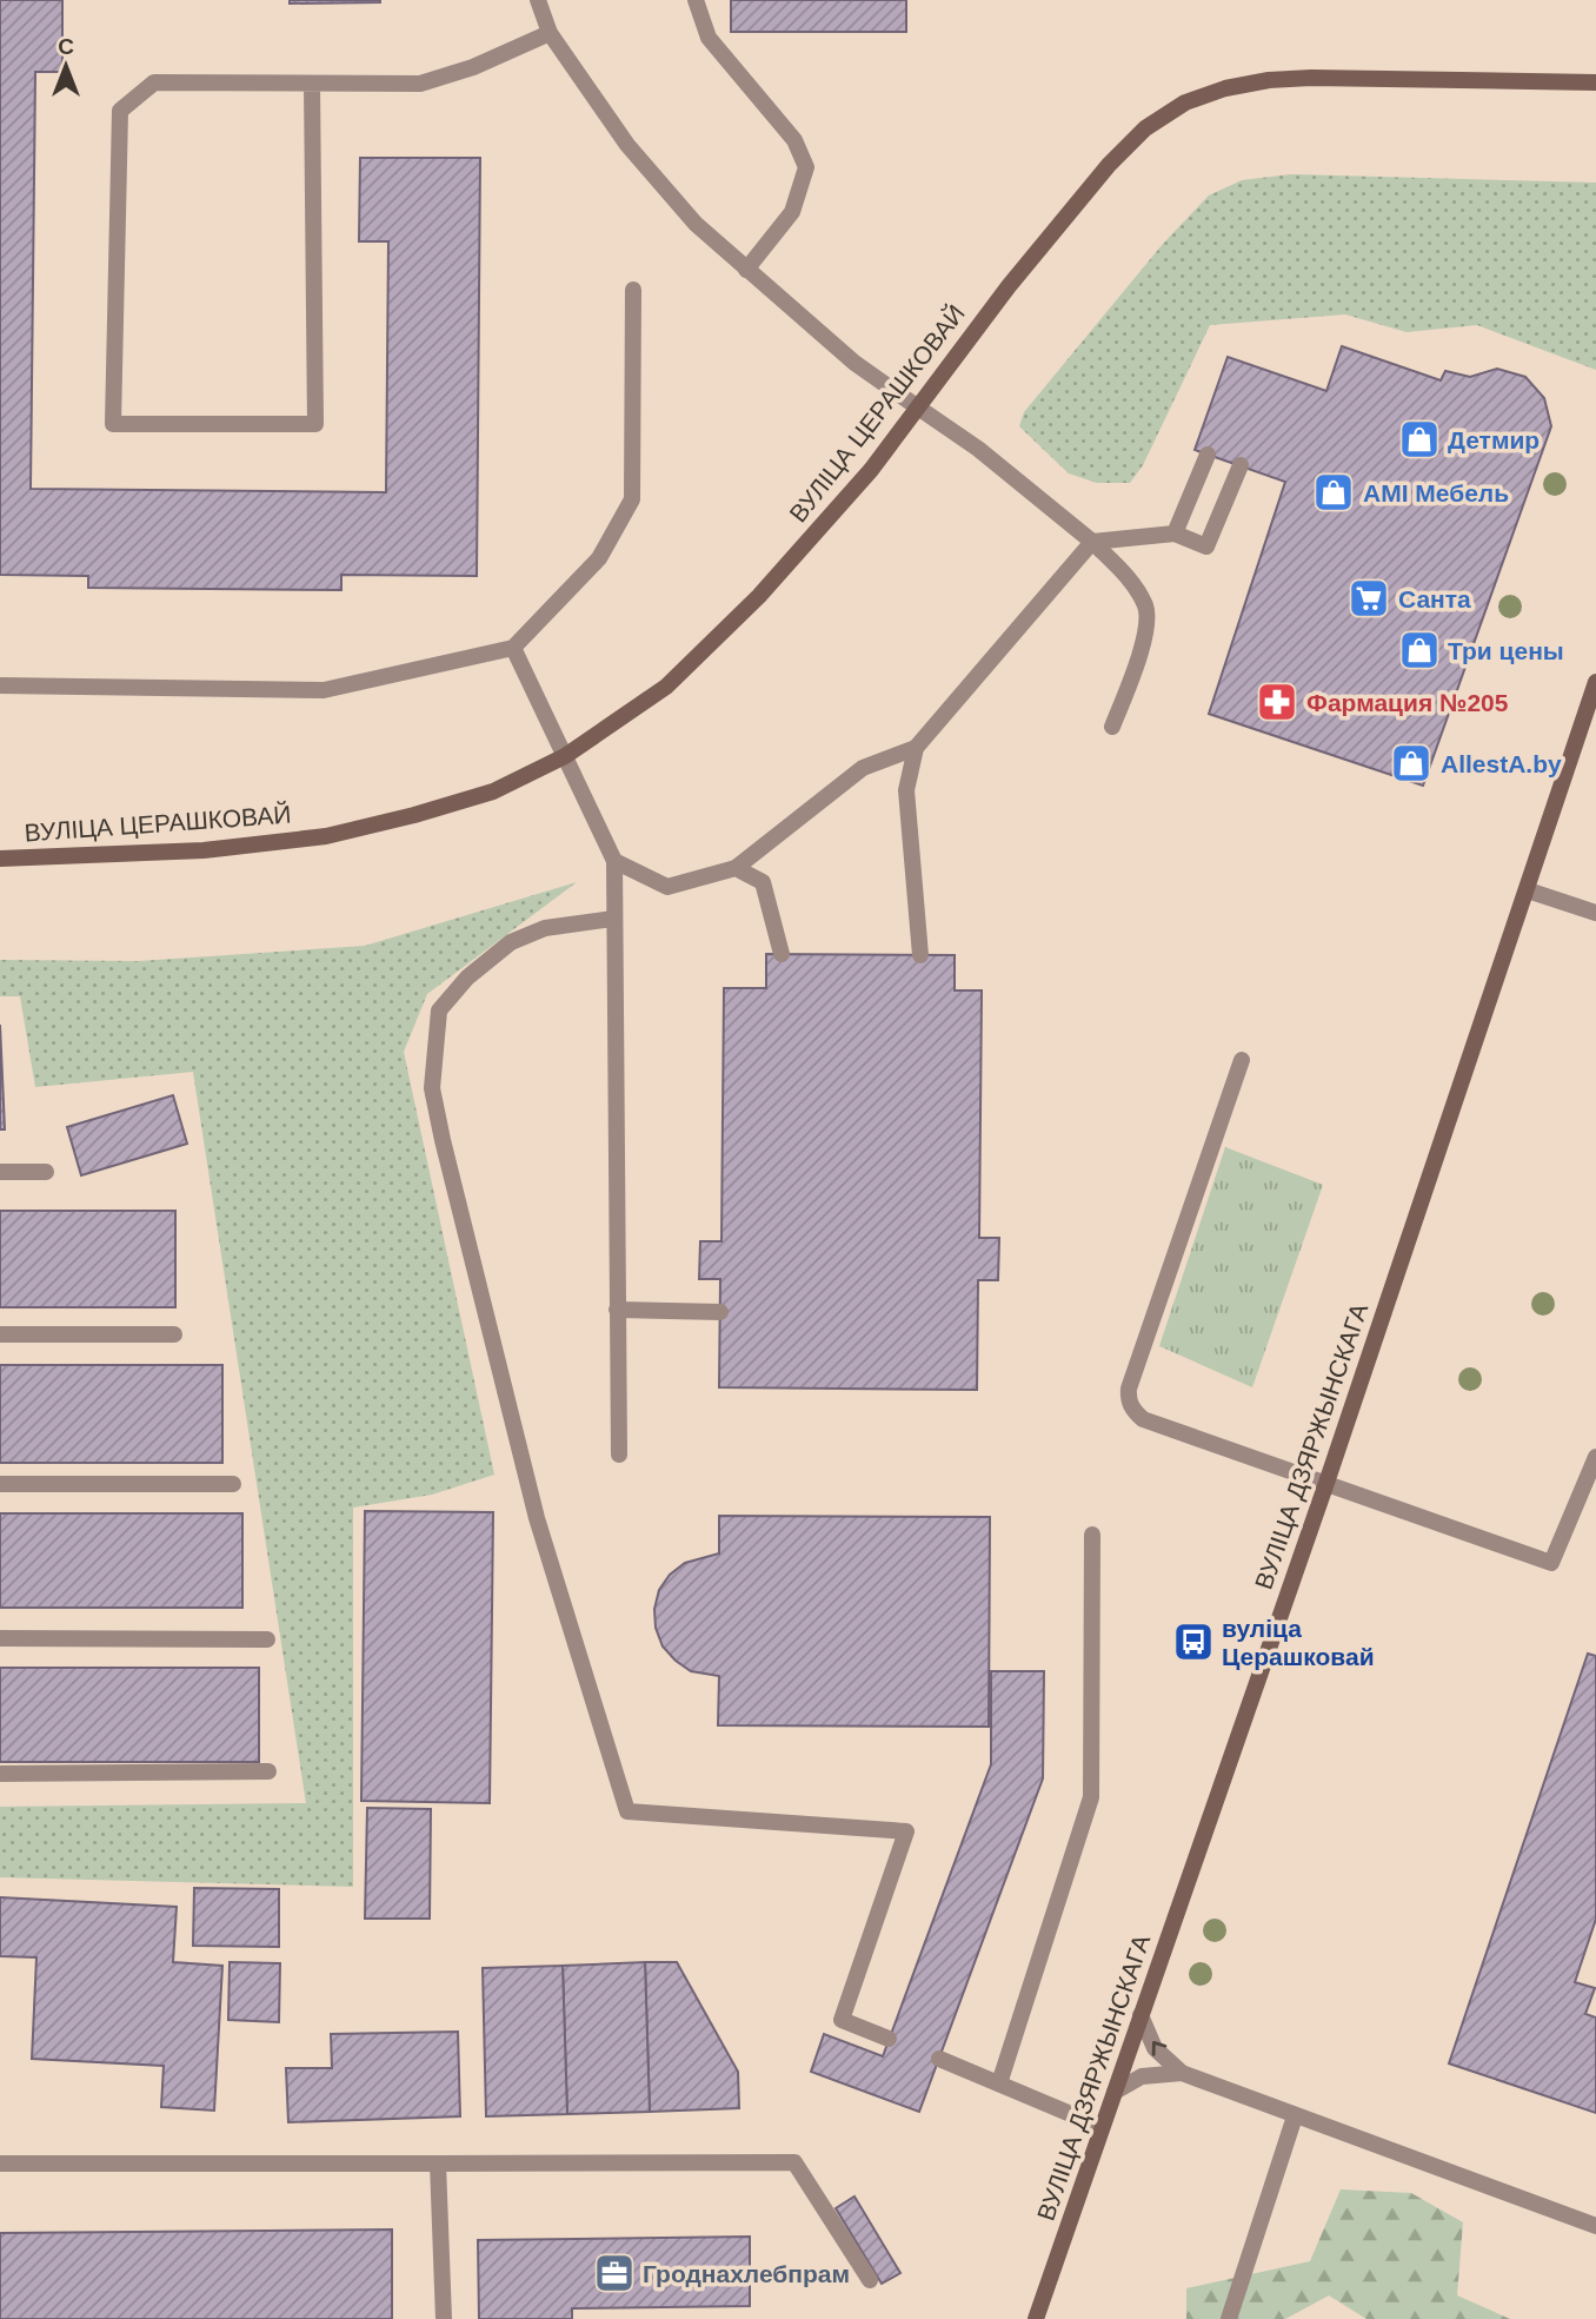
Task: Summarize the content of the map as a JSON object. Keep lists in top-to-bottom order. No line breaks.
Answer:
{"streets":{"street":["ВУЛІЦА ЦЕРАШКОВАЙ","ВУЛІЦА ДЗЯРЖЫНСКАГА"]},"places":{"shop":["Детмир","AMI Мебель","Три цены","AllestA.by"],"supermarket":["Санта"],"pharmacy":["Фармация №205"],"bus stop":["вуліца Церашковай"],"office":["Гроднахлебпрам"]},"north":"top"}
